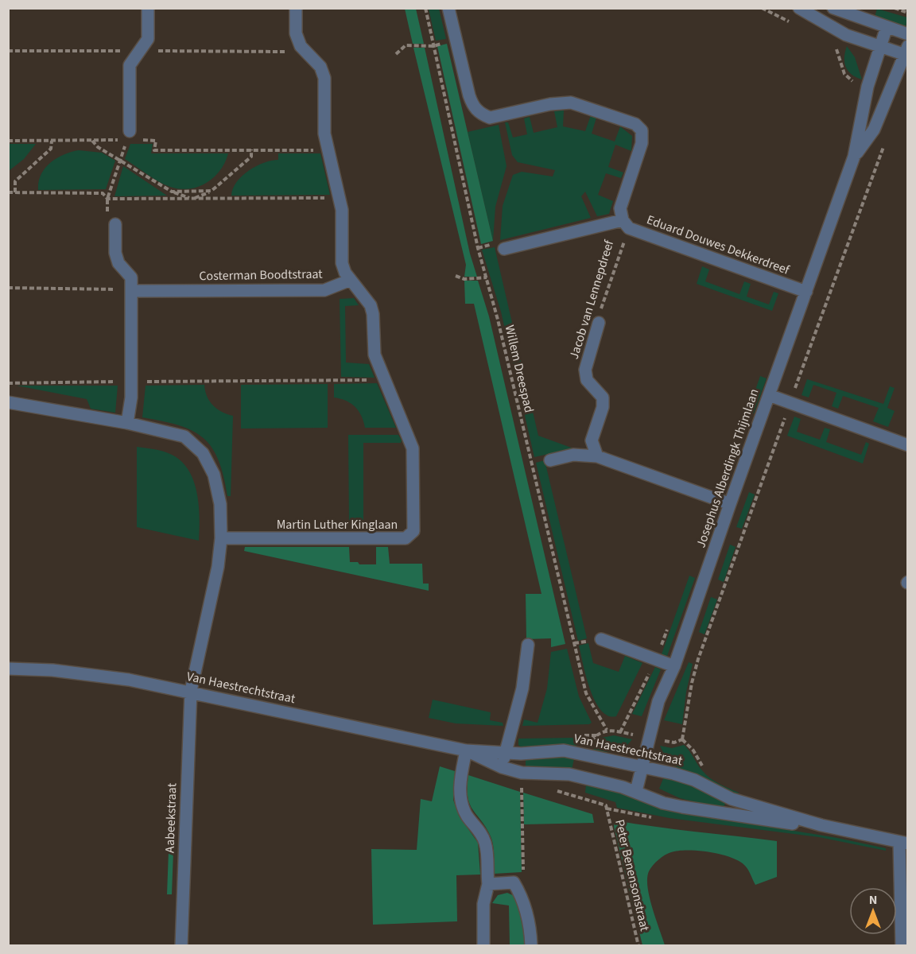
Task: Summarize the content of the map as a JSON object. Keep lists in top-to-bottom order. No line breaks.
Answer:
{"streets":{"street":["Eduard Douwes Dekkerdreef","Costerman Boodtstraat","Jacob van Lennepdreef","Josephus Alberdingk Thijmlaan","Martin Luther Kinglaan","Van Haestrechtstraat","Aabeekstraat"],"path":["Willem Dreespad","Peter Benensonstraat"]},"crossings":[["Eduard Douwes Dekkerdreef","Jacob van Lennepdreef"],["Eduard Douwes Dekkerdreef","Josephus Alberdingk Thijmlaan"],["Costerman Boodtstraat","Martin Luther Kinglaan"],["Josephus Alberdingk Thijmlaan","Van Haestrechtstraat"],["Van Haestrechtstraat","Aabeekstraat"]],"north":"top"}
